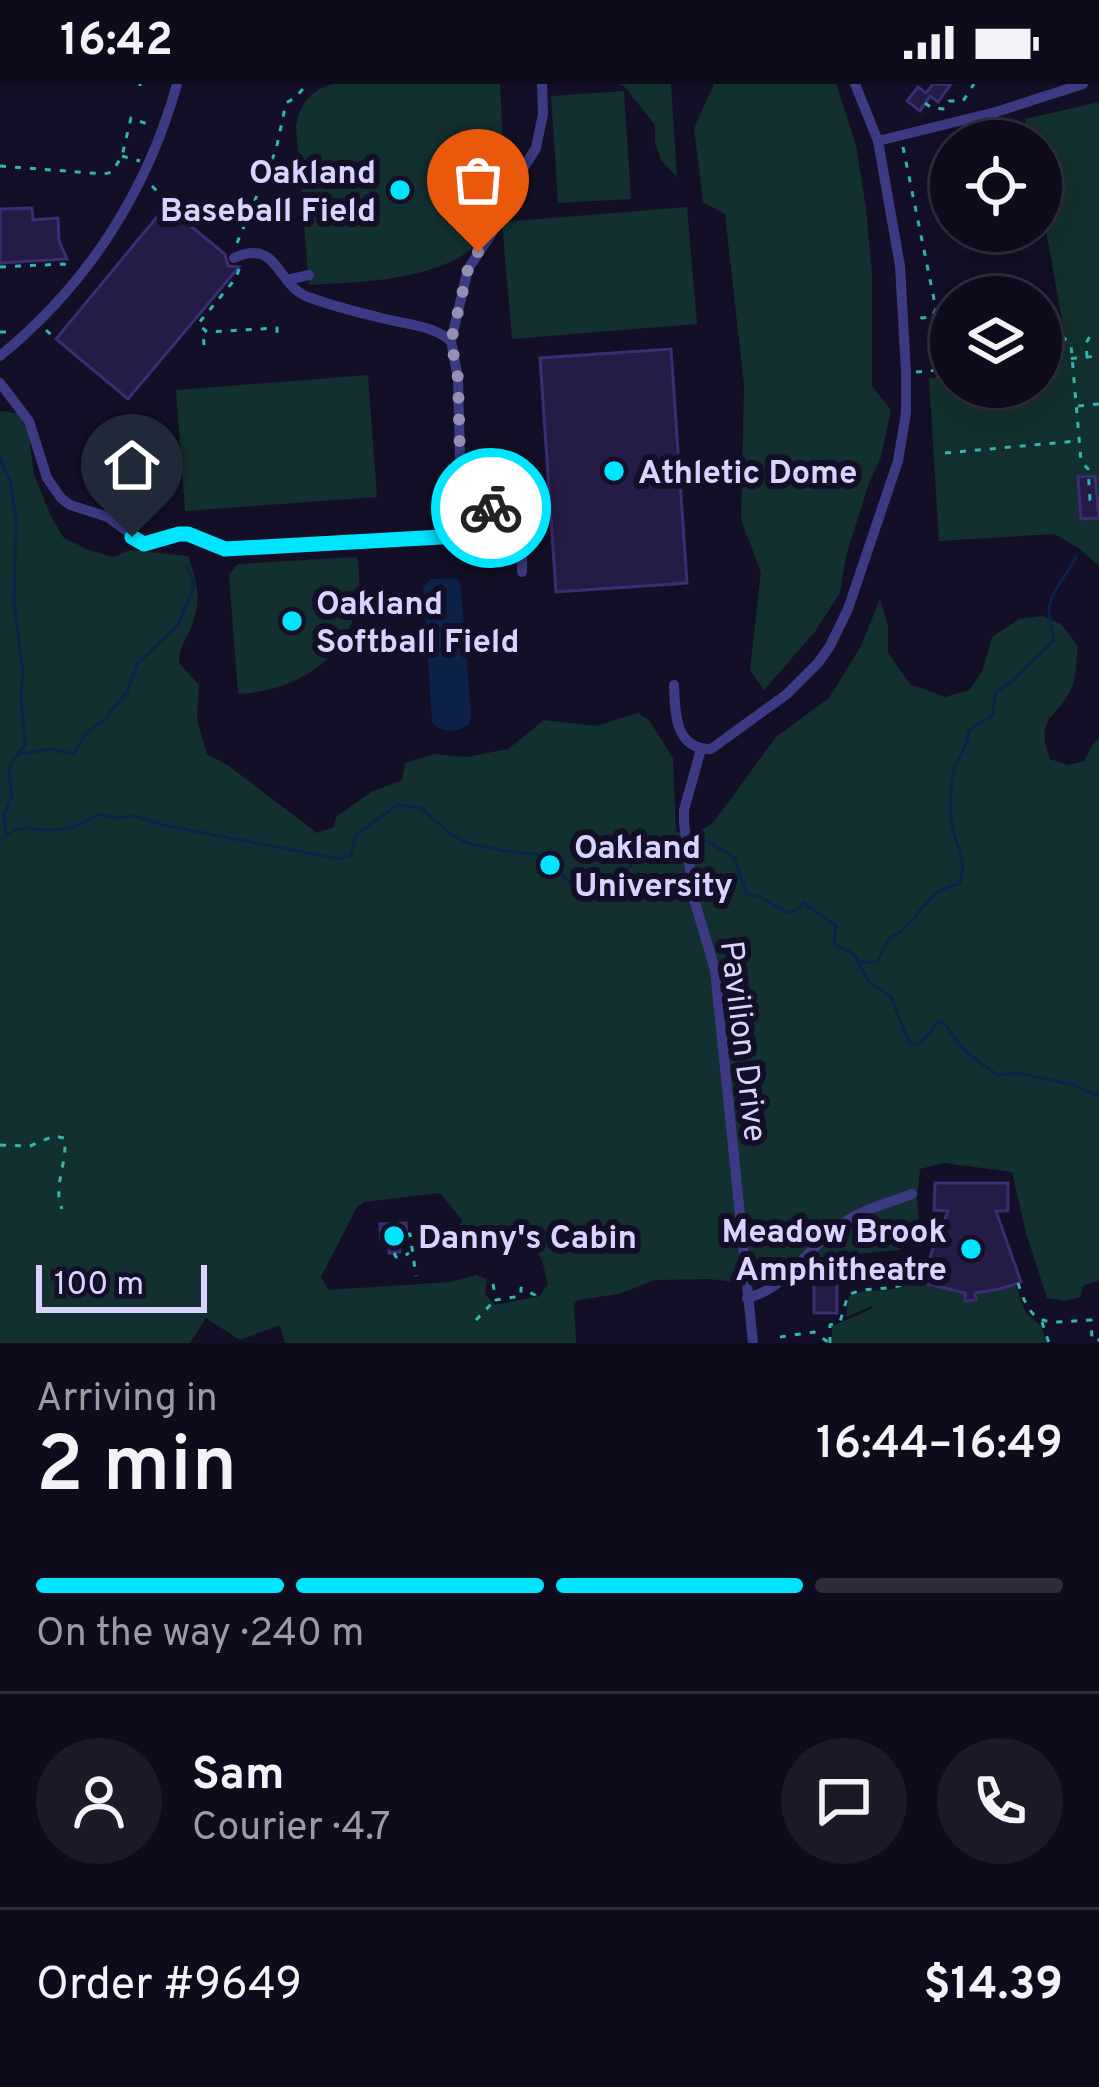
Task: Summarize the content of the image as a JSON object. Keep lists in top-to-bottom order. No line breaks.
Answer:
{"streets":{"street":["Pavilion Drive"]},"places":["Oakland Baseball Field","Athletic Dome","Oakland Softball Field","Oakland University","Danny's Cabin","Meadow Brook Amphitheatre"],"scale_bar":"100 m","page":{"status":"16:42","scale":"100 m","heading":["2 min","Arriving in","16:44–16:49"],"panel":["Sam","Courier · 4.7","Order #9649","$14.39"],"bar":"On the way · 240 m"}}
